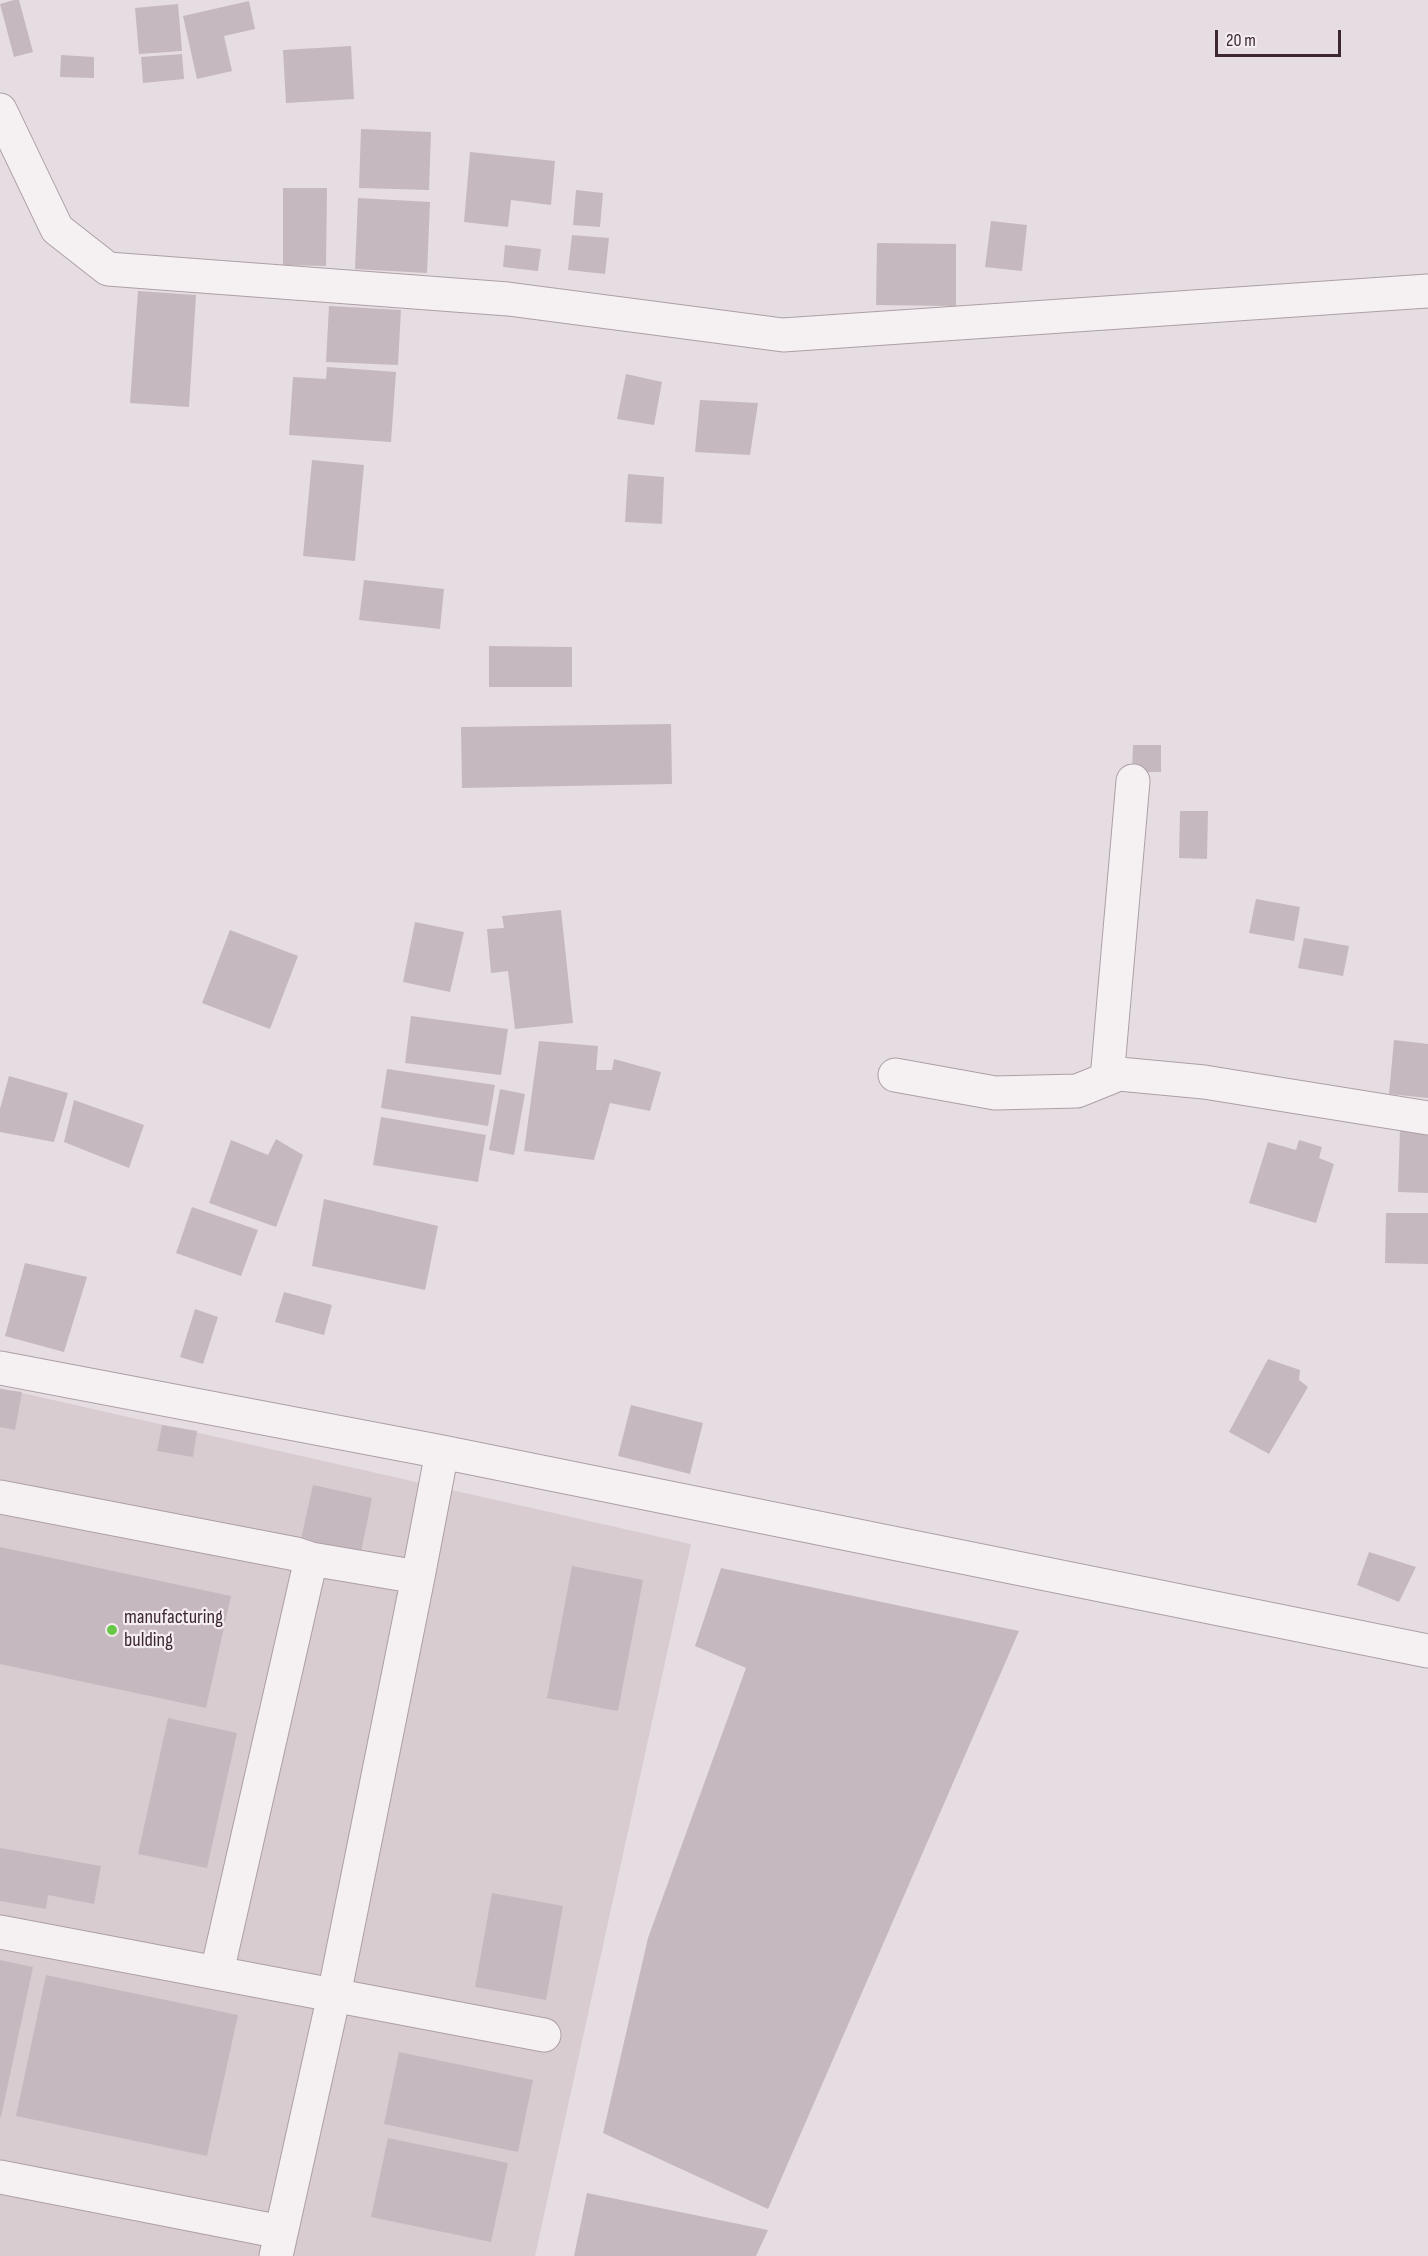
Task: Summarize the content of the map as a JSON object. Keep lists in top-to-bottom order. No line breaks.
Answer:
{"places":["manufacturing bulding"],"scale_bar":"20 m"}
